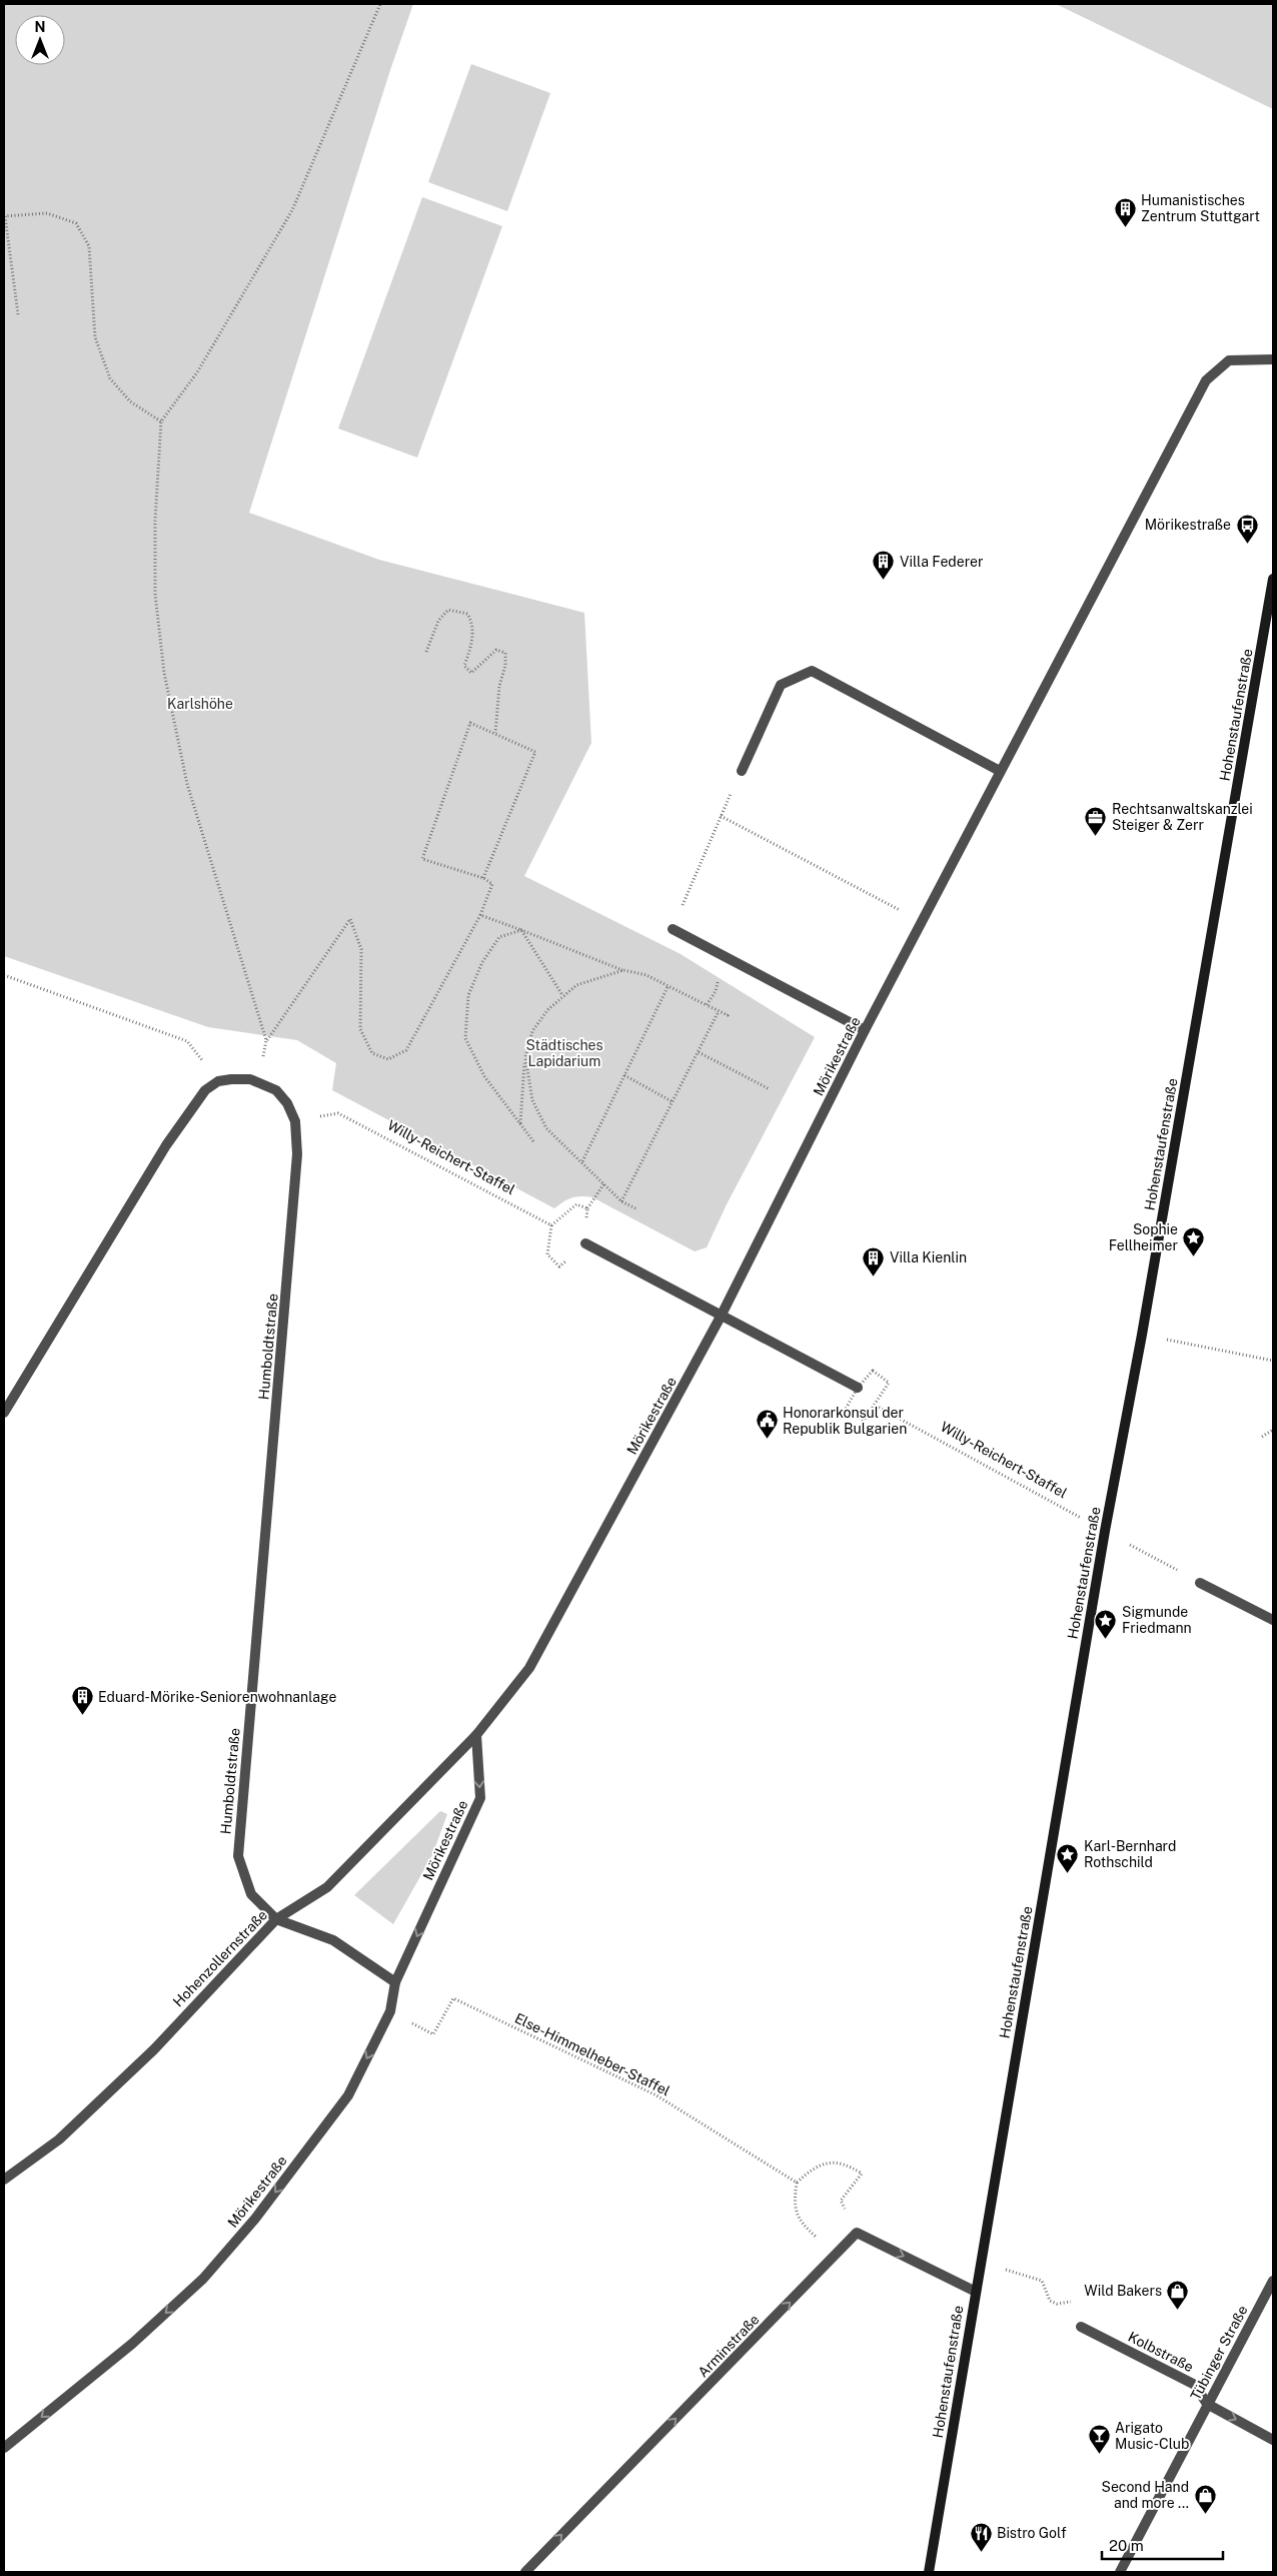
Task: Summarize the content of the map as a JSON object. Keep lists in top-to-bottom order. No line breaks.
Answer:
{"streets":{"street":["Hohenstaufenstraße","Mörikestraße","Humboldtstraße","Hohenzollernstraße","Arminstraße","Kolbstraße","Tübinger Straße"],"path":["Willy-Reichert-Staffel","Else-Himmelheber-Staffel"]},"crossings":[["Hohenstaufenstraße","Willy-Reichert-Staffel"],["Mörikestraße","Humboldtstraße"],["Mörikestraße","Hohenzollernstraße"],["Mörikestraße","Else-Himmelheber-Staffel"],["Humboldtstraße","Hohenzollernstraße"],["Kolbstraße","Tübinger Straße"]],"one_way":["Arminstraße"],"parks":["Karlshöhe","Städtisches Lapidarium"],"places":{"building":["Humanistisches Zentrum Stuttgart","Villa Federer","Villa Kienlin","Eduard-Mörike-Seniorenwohnanlage"],"bus stop":["Mörikestraße"],"office":["Rechtsanwaltskanzlei Steiger & Zerr"],"place":["Sophie Fellheimer","Sigmunde Friedmann","Karl-Bernhard Rothschild"],"public building":["Honorarkonsul der Republik Bulgarien"],"shop":["Wild Bakers","Second Hand and more ..."],"bar":["Arigato Music-Club"],"restaurant":["Bistro Golf"]},"scale_bar":"20 m","north":"top"}
